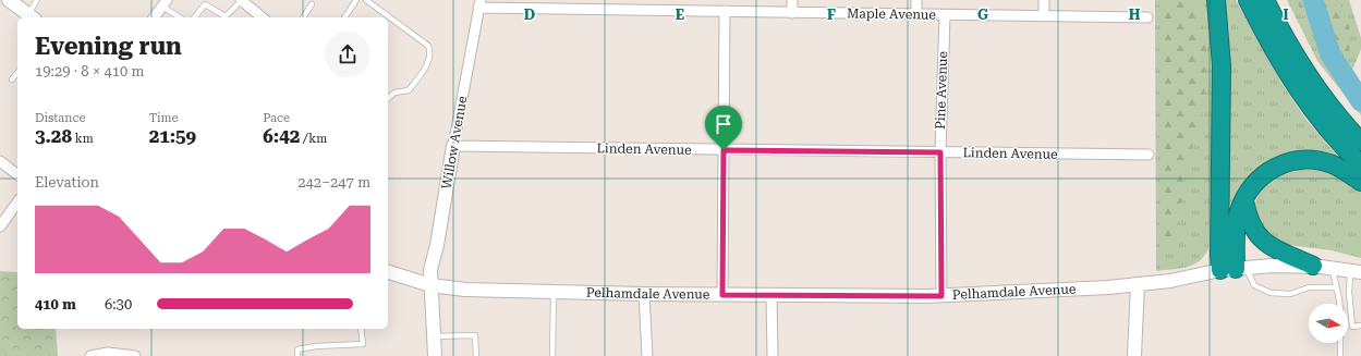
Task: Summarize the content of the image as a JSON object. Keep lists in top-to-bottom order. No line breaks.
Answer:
{"streets":{"street":["Maple Avenue","Pine Avenue","Willow Avenue","Linden Avenue","Pelhamdale Avenue"]},"crossings":[["Maple Avenue","Pine Avenue"],["Maple Avenue","Willow Avenue"],["Pine Avenue","Linden Avenue"],["Pine Avenue","Pelhamdale Avenue"],["Willow Avenue","Linden Avenue"],["Willow Avenue","Pelhamdale Avenue"]],"north":"right","page":{"heading":["Evening run","19:29 · 8 × 410 m"],"stats":[["Distance","3.28 km"],["Time","21:59"],["Pace","6:42 /km"]],"chart":["Elevation","242–247 m"],"list":[{"name":"410 m","note":"6:30"}]},"grid":{"columns":["D","E","F","G","H","I"]}}
